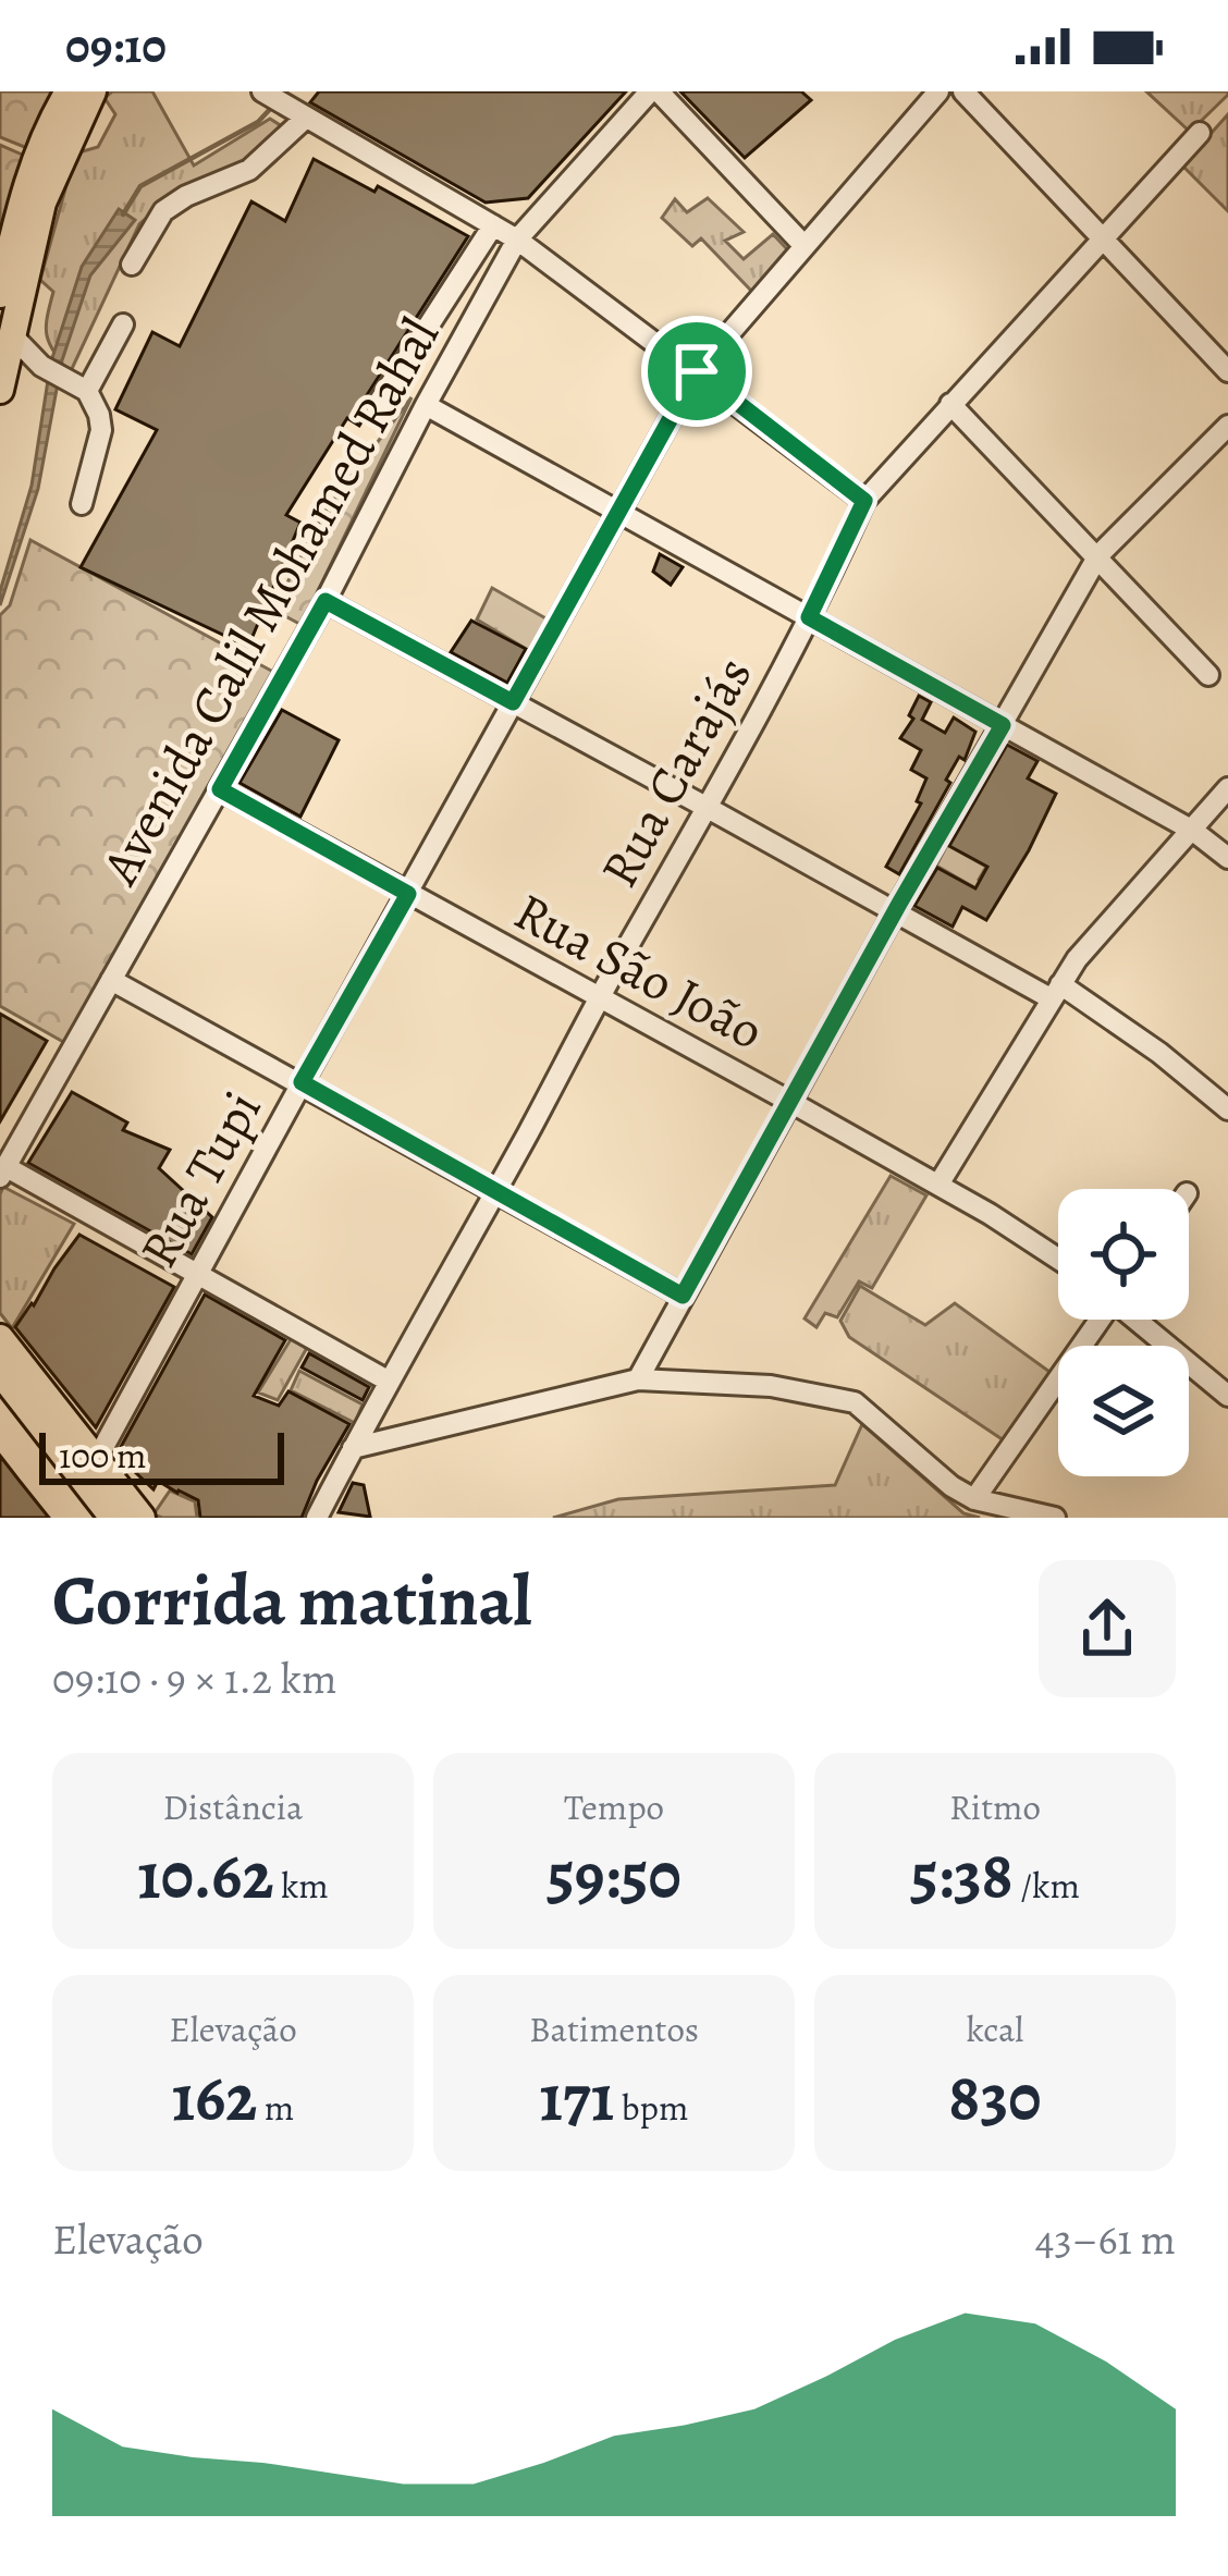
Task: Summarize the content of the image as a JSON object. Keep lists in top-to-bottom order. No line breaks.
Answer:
{"streets":{"street":["Avenida Calil Mohamed Rahal","Rua Carajás","Rua São João","Rua Tupi"]},"crossings":[["Avenida Calil Mohamed Rahal","Rua São João"],["Rua Carajás","Rua São João"],["Rua São João","Rua Tupi"]],"scale_bar":"100 m","page":{"status":"09:10","scale":"100 m","heading":["Corrida matinal","09:10 · 9 × 1.2 km"],"stats":[["Distância","10.62 km"],["Tempo","59:50"],["Ritmo","5:38 /km"],["Elevação","162 m"],["Batimentos","171 bpm"],["kcal","830"]],"chart":["Elevação","43–61 m"]}}
